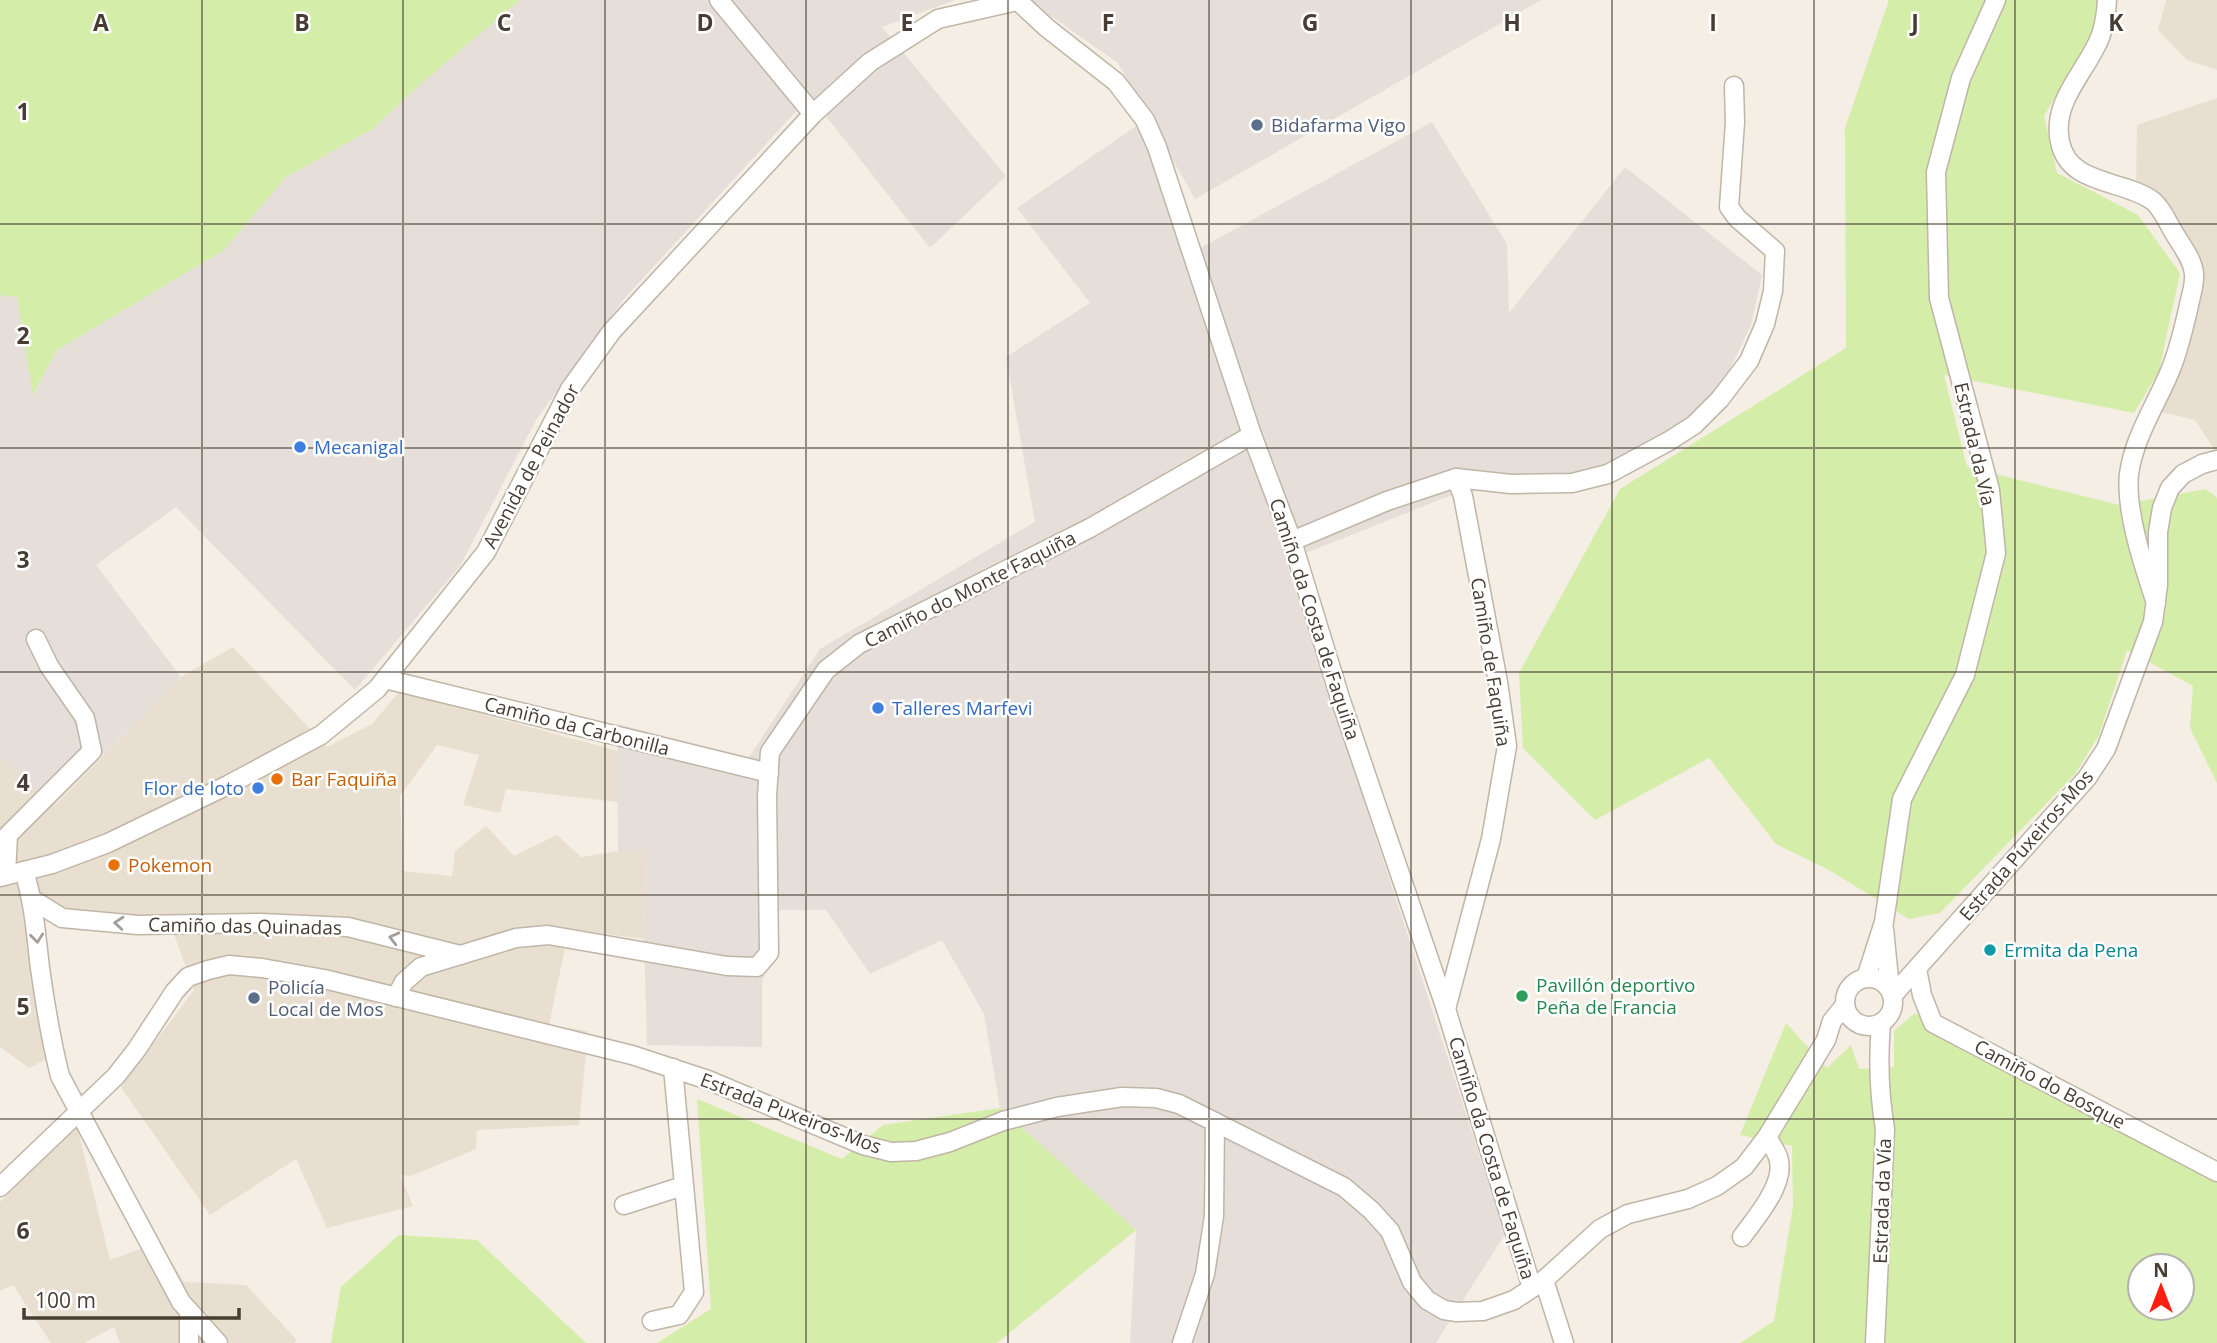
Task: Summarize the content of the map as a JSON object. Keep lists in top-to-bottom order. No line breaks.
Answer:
{"streets":{"street":["Estrada da Vía","Avenida de Peinador","Camiño do Monte Faquiña","Camiño da Costa de Faquiña","Camiño de Faquiña","Camiño da Carbonilla","Estrada Puxeiros-Mos","Camiño das Quinadas","Camiño do Bosque"]},"crossings":[["Estrada da Vía","Estrada Puxeiros-Mos"],["Avenida de Peinador","Camiño da Costa de Faquiña"],["Avenida de Peinador","Camiño da Carbonilla"],["Camiño do Monte Faquiña","Camiño da Costa de Faquiña"],["Camiño do Monte Faquiña","Camiño da Carbonilla"],["Camiño do Monte Faquiña","Estrada Puxeiros-Mos"],["Camiño do Monte Faquiña","Camiño das Quinadas"],["Camiño da Costa de Faquiña","Camiño de Faquiña"],["Camiño da Costa de Faquiña","Estrada Puxeiros-Mos"],["Estrada Puxeiros-Mos","Camiño do Bosque"]],"one_way":["Camiño das Quinadas"],"places":["Bidafarma Vigo","Mecanigal","Talleres Marfevi","Bar Faquiña","Flor de loto","Pokemon","Ermita da Pena","Pavillón deportivo Peña de Francia","Policía Local de Mos"],"scale_bar":"100 m","north":"top","grid":{"columns":["A","B","C","D","E","F","G","H","I","J","K"],"rows":["1","2","3","4","5","6"]}}
